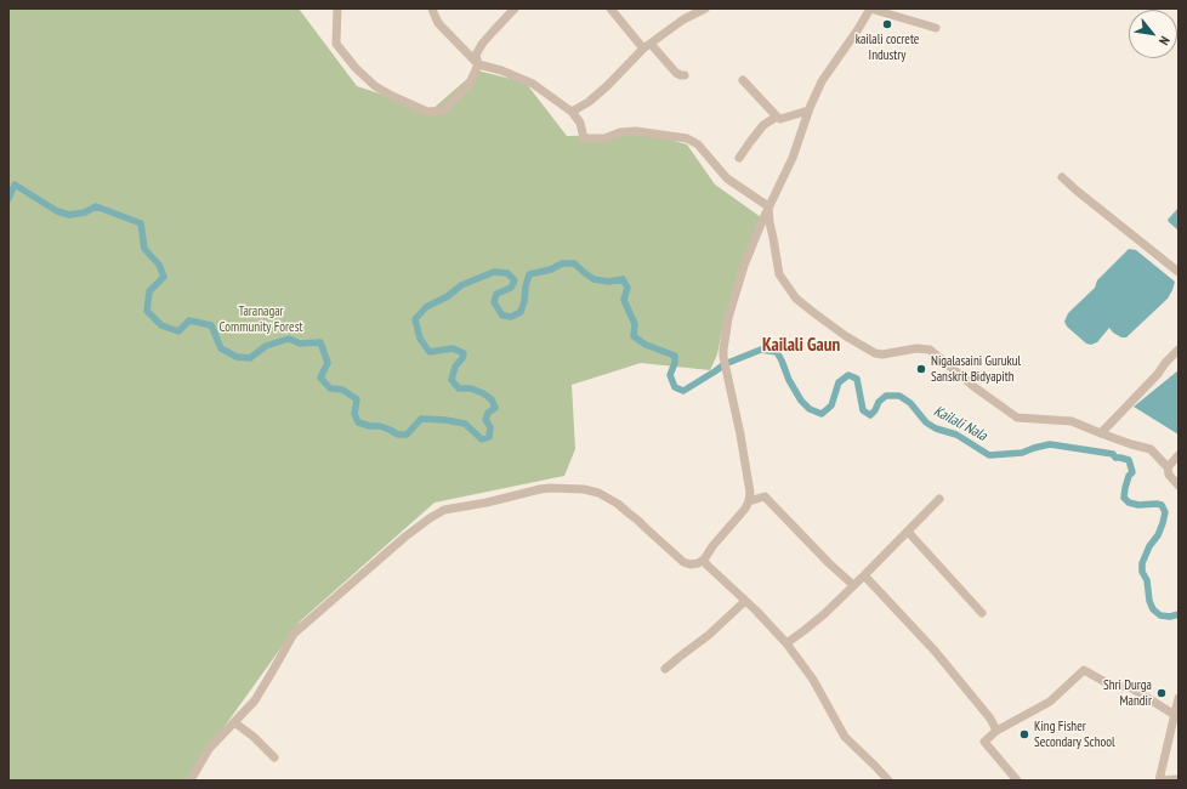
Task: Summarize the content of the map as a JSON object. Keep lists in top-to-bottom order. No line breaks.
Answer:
{"districts":["Kailali Gaun"],"water":["Kailali Nala"],"parks":["Taranagar Community Forest"],"places":["kailali cocrete Industry","Nigalasaini Gurukul Sanskrit Bidyapith","Shri Durga Mandir","King Fisher Secondary School"],"north":"bottom right"}
